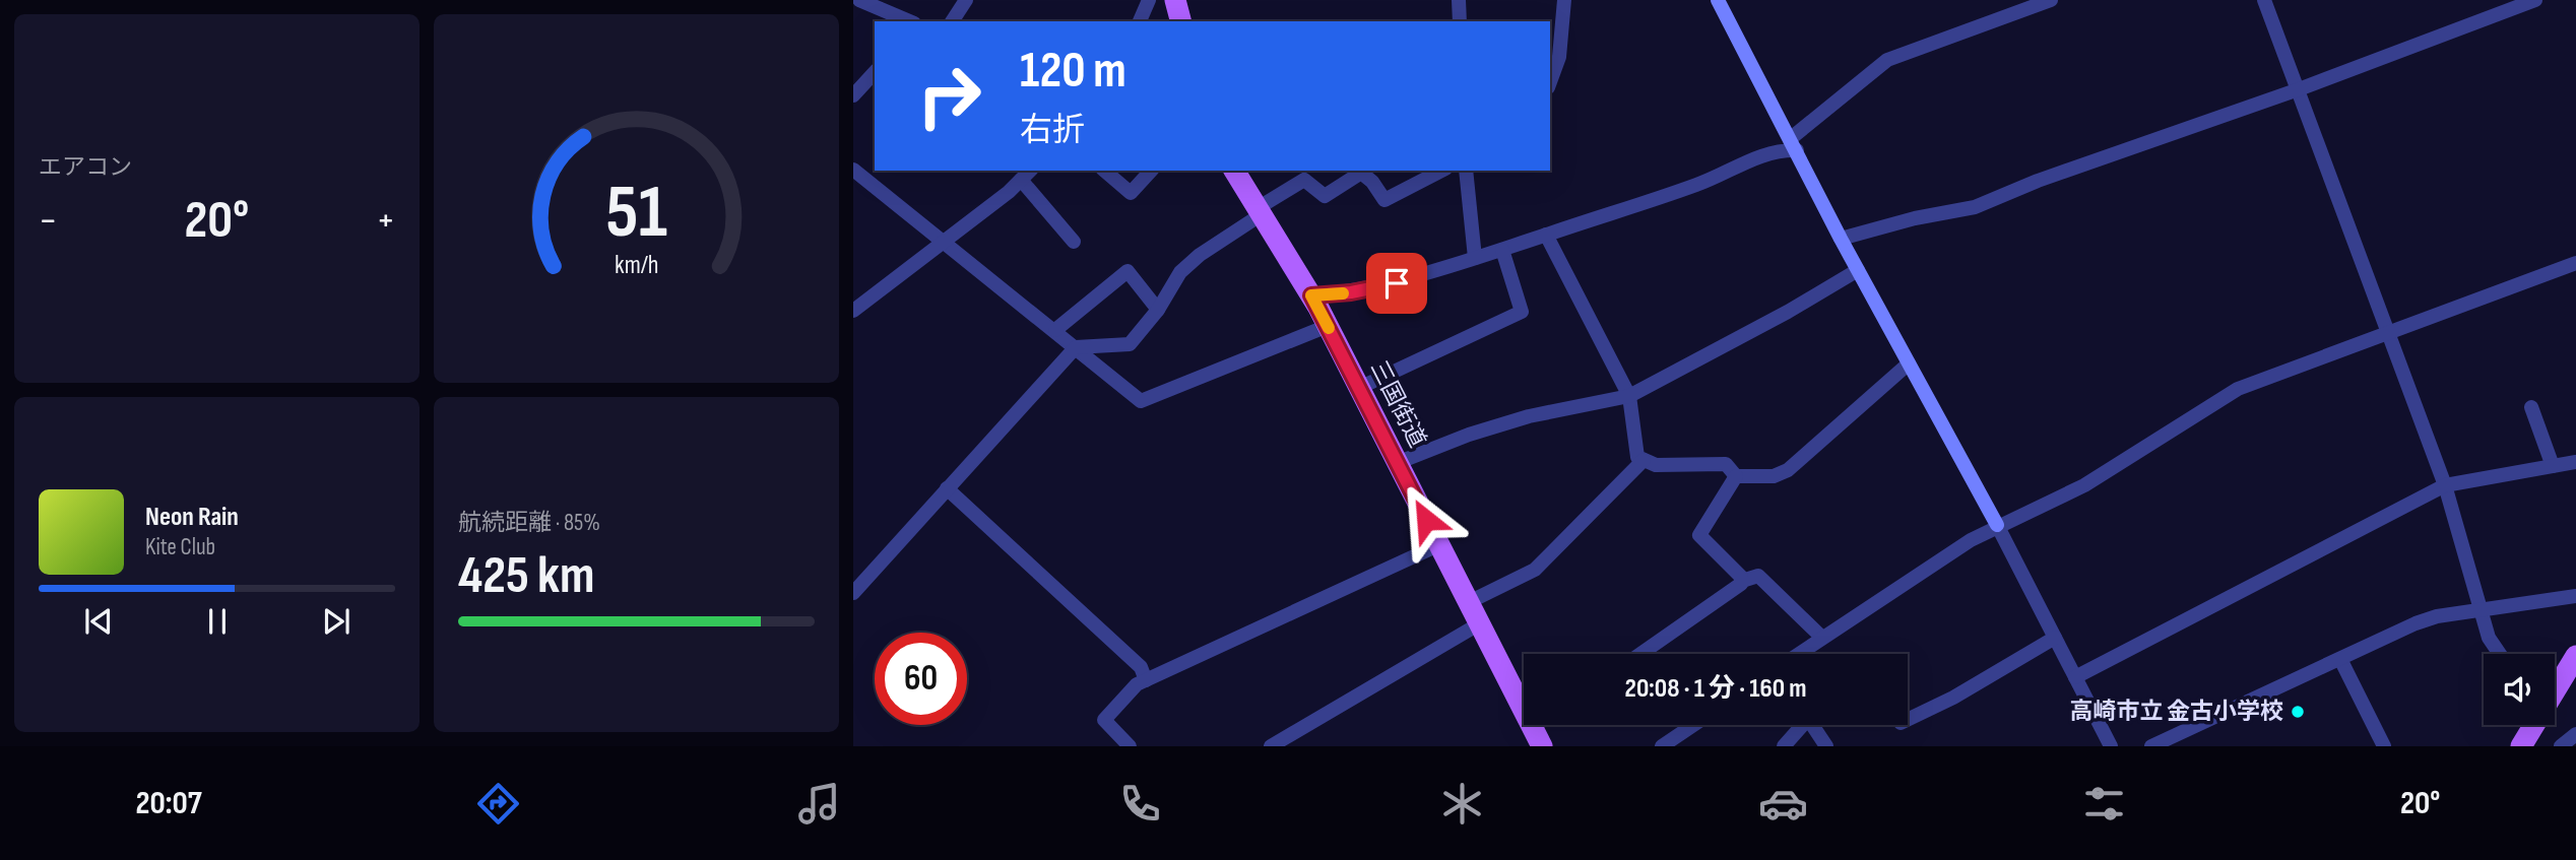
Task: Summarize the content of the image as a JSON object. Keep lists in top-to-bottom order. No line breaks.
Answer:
{"streets":{"main road":["三国街道"]},"places":["高崎市立 金古小学校"],"page":{"tile":["エアコン",["航続距離 · 85%","425 km"]],"turn":["120 m","右折"],"heat":["−","20°","+"],"song":["Neon Rain","Kite Club"],"limit":"60","trip":"20:08 · 1 分 · 160 m","tabs":["20:07","20°"],"gauge":["51","km/h"]}}
